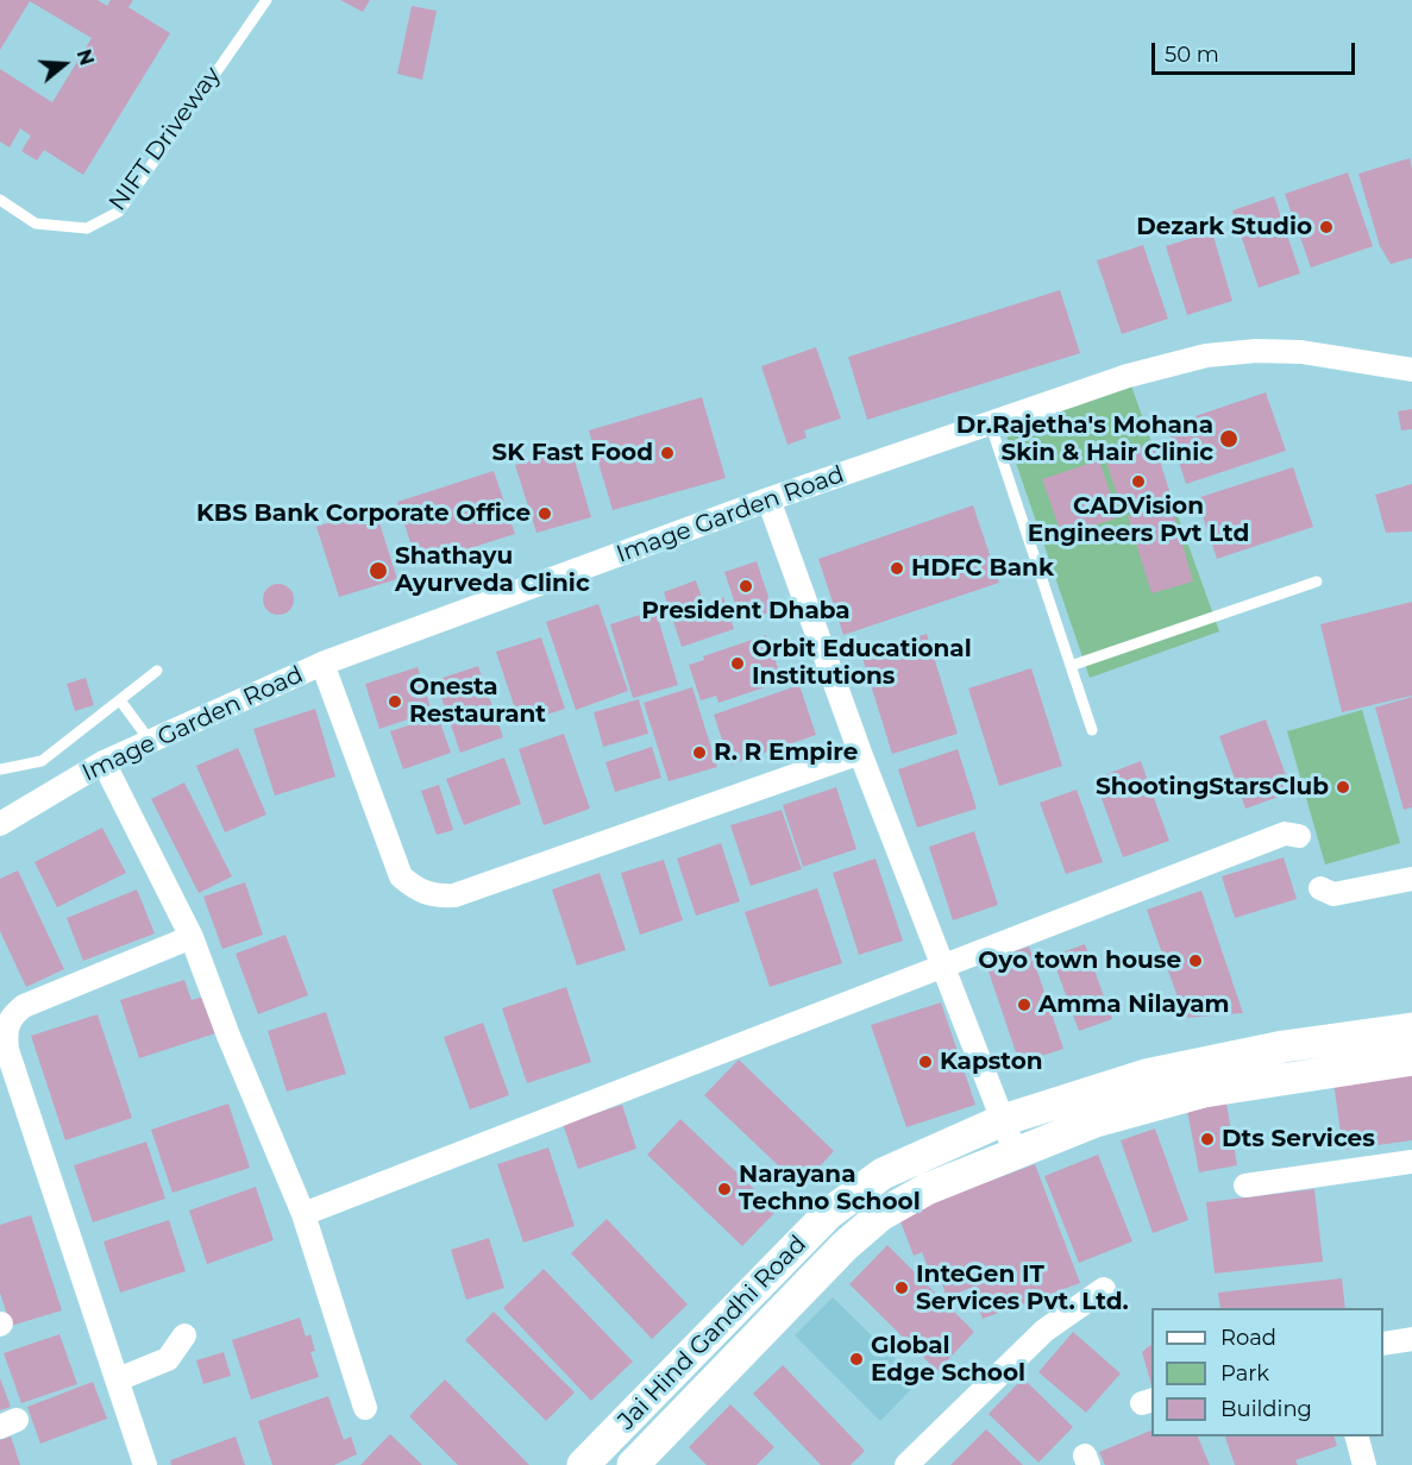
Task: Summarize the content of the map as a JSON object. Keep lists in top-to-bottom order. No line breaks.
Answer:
{"streets":{"street":["Image Garden Road","Jai Hind Gandhi Road"],"lane":["NIFT Driveway"]},"places":["Dezark Studio","Dr.Rajetha's Mohana Skin & Hair Clinic","SK Fast Food","CADVision Engineers Pvt Ltd","KBS Bank Corporate Office","HDFC Bank","Shathayu Ayurveda Clinic","President Dhaba","Orbit Educational Institutions","Onesta Restaurant","R. R Empire","ShootingStarsClub","Oyo town house","Amma Nilayam","Kapston","Dts Services","Narayana Techno School","InteGen IT Services Pvt. Ltd.","Global Edge School"],"legend":["Road","Park","Building"],"scale_bar":"50 m","north":"right"}
